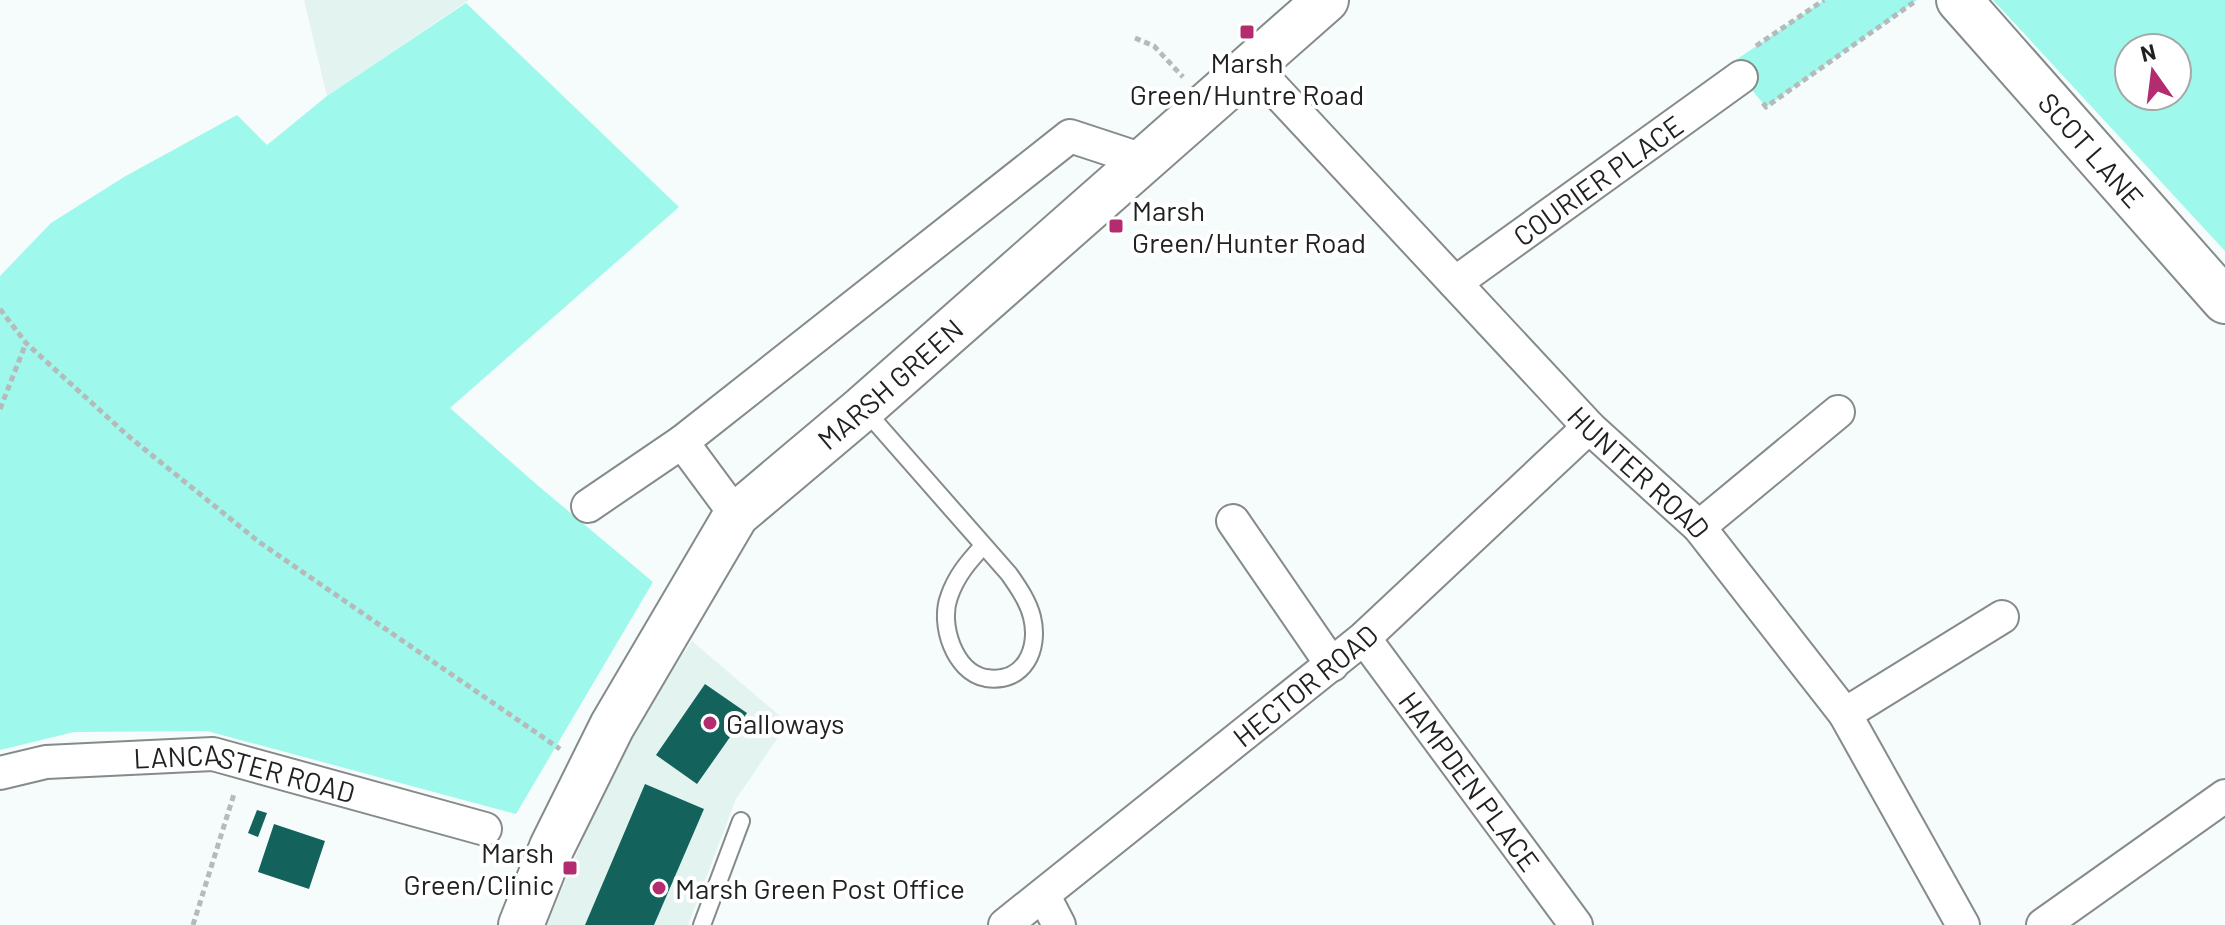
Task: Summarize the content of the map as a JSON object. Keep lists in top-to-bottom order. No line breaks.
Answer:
{"streets":{"street":["SCOT LANE","COURIER PLACE","MARSH GREEN","HUNTER ROAD","HECTOR ROAD","LANCASTER ROAD","HAMPDEN PLACE"]},"crossings":[["COURIER PLACE","HUNTER ROAD"],["MARSH GREEN","HUNTER ROAD"],["HUNTER ROAD","HECTOR ROAD"],["HECTOR ROAD","HAMPDEN PLACE"]],"places":{"transit":["Marsh Green/Huntre Road","Marsh Green/Hunter Road","Marsh Green/Clinic"],"other":["Galloways","Marsh Green Post Office"]},"north":"top"}
